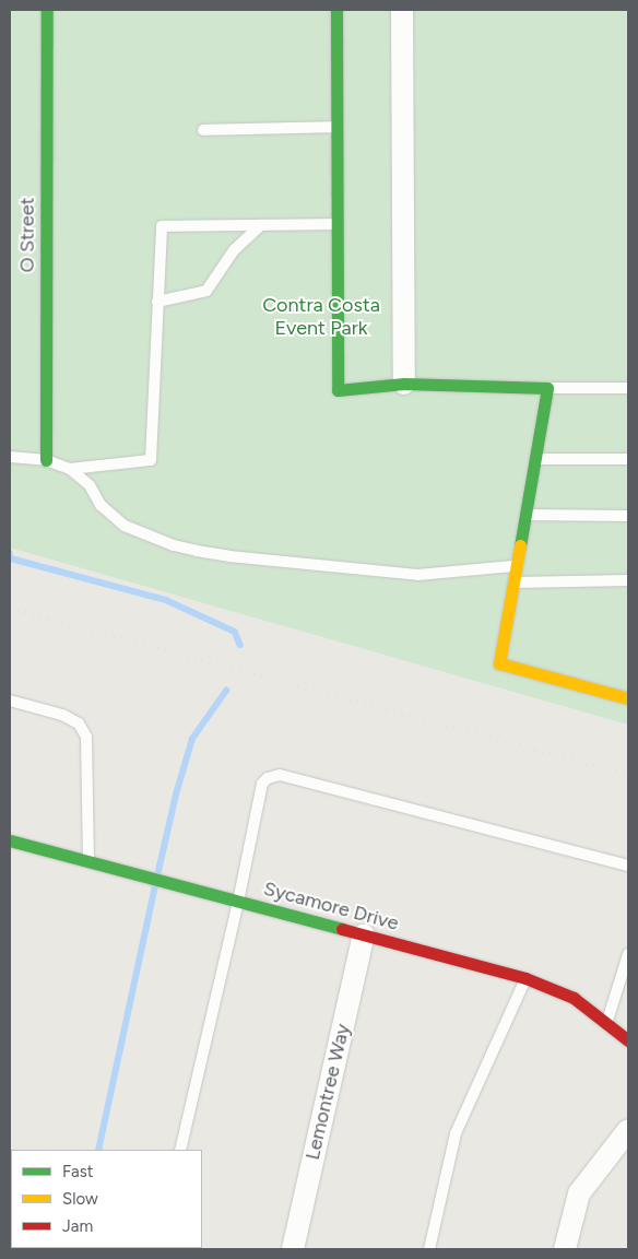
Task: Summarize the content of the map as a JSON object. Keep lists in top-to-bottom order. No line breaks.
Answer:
{"streets":{"street":["O Street","Sycamore Drive","Lemontree Way"]},"crossings":[["Sycamore Drive","Lemontree Way"]],"parks":["Contra Costa Event Park"],"legend":["Fast","Slow","Jam"]}
